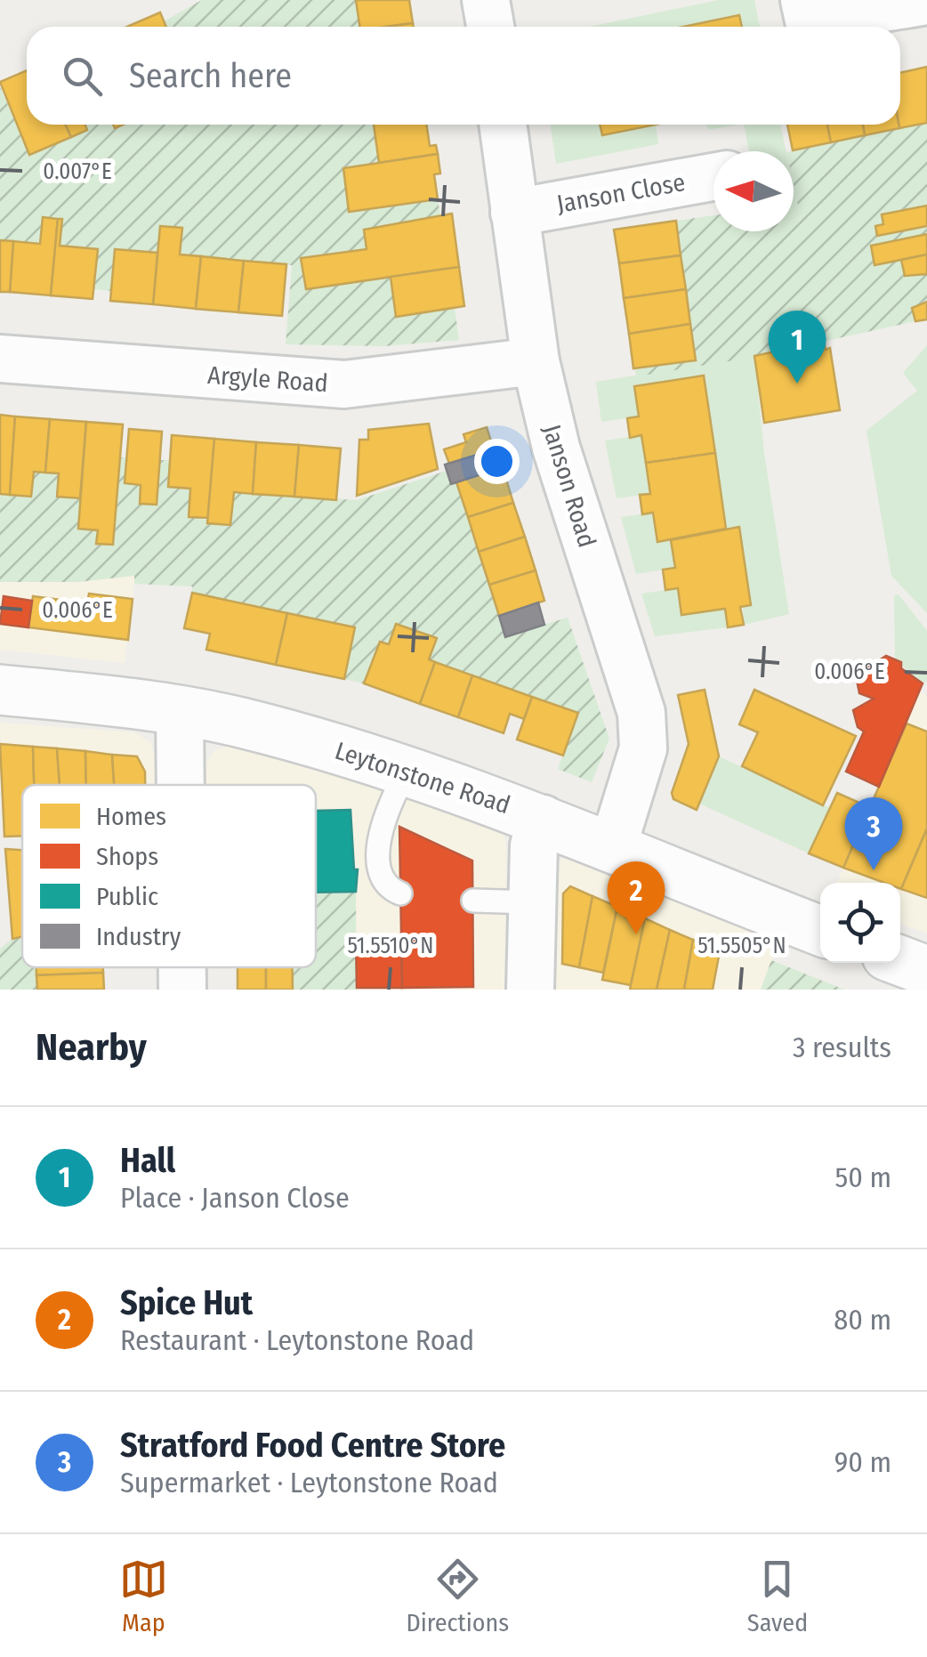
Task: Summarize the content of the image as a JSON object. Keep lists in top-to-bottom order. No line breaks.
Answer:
{"streets":{"street":["Janson Close","Argyle Road","Janson Road","Leytonstone Road"]},"crossings":[["Janson Close","Janson Road"],["Argyle Road","Janson Road"],["Janson Road","Leytonstone Road"]],"legend":["Homes","Shops","Public","Industry"],"north":"left","page":{"search":"Search here","pins":["1","3","2"],"heading":["Nearby","3 results"],"list":[{"mark":"1","name":"Hall","note":"Place · Janson Close","value":"50 m"},{"mark":"2","name":"Spice Hut","note":"Restaurant · Leytonstone Road","value":"80 m"},{"mark":"3","name":"Stratford Food Centre Store","note":"Supermarket · Leytonstone Road","value":"90 m"}],"nav":["Map","Directions","Saved"]},"coordinates":["0.007°E","0.006°E","51.5510°N","51.5505°N"]}
